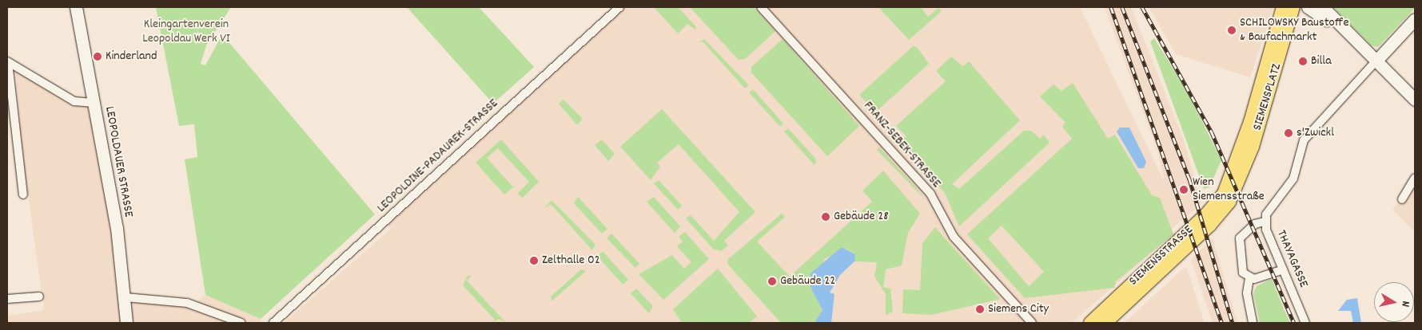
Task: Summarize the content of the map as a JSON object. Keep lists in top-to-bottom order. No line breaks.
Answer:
{"streets":{"main road":["SIEMENSPLATZ","LEOPOLDAUER STRASSE","SIEMENSSTRASSE"],"street":["FRANZ-SEBEK-STRASSE","LEOPOLDINE-PADAUREK-STRASSE","THAYAGASSE"]},"crossings":[["SIEMENSPLATZ","SIEMENSSTRASSE"]],"parks":["Kleingartenverein Leopoldau Werk VI"],"places":["SCHILOWSKY Baustoffe & Baufachmarkt","Kinderland","Billa","s'Zwickl","Wien Siemensstraße","Gebäude 28","Zelthalle 02","Gebäude 22","Siemens City"],"north":"right"}
